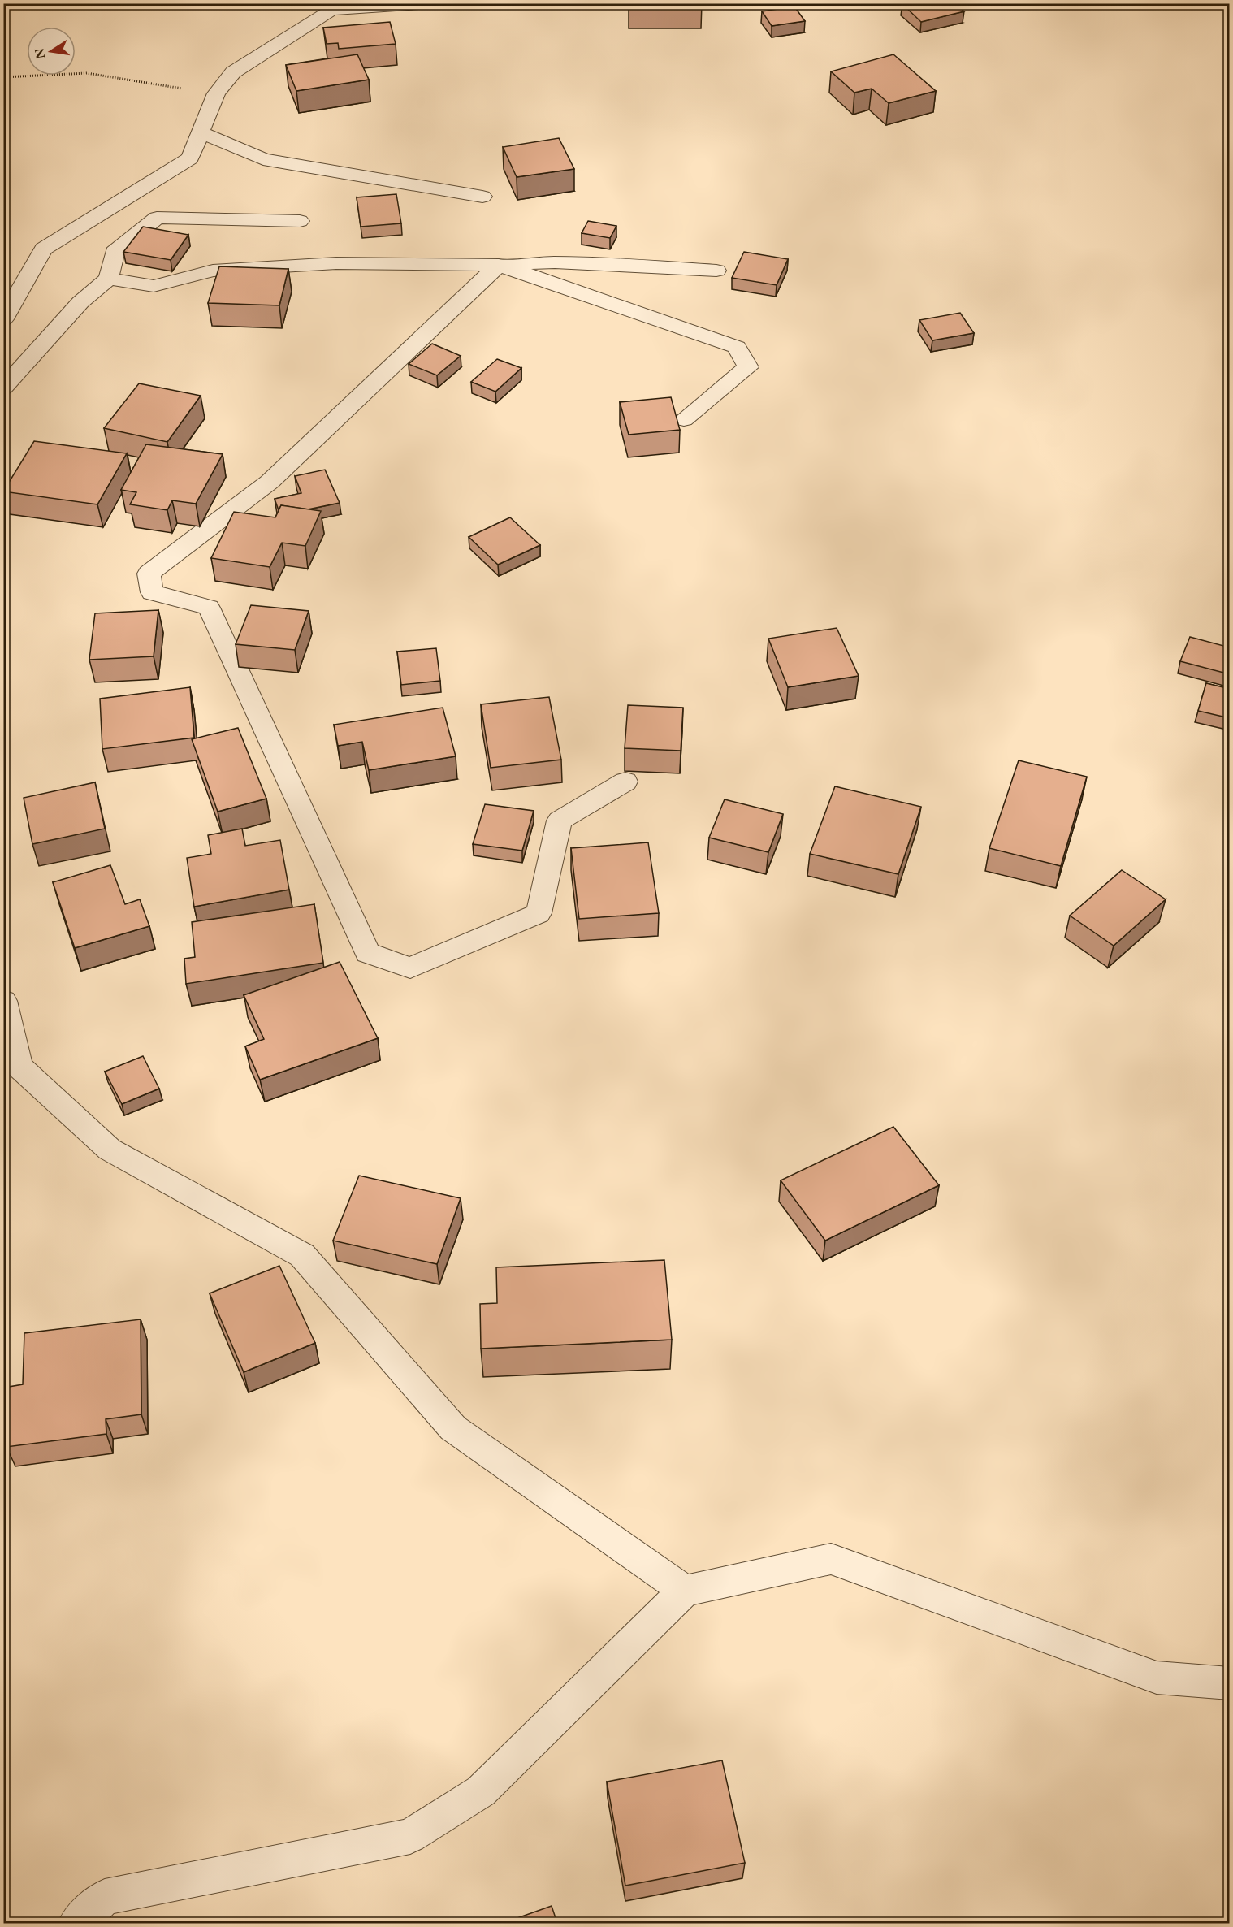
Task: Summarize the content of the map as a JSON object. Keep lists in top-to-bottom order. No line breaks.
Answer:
{"north":"left"}
